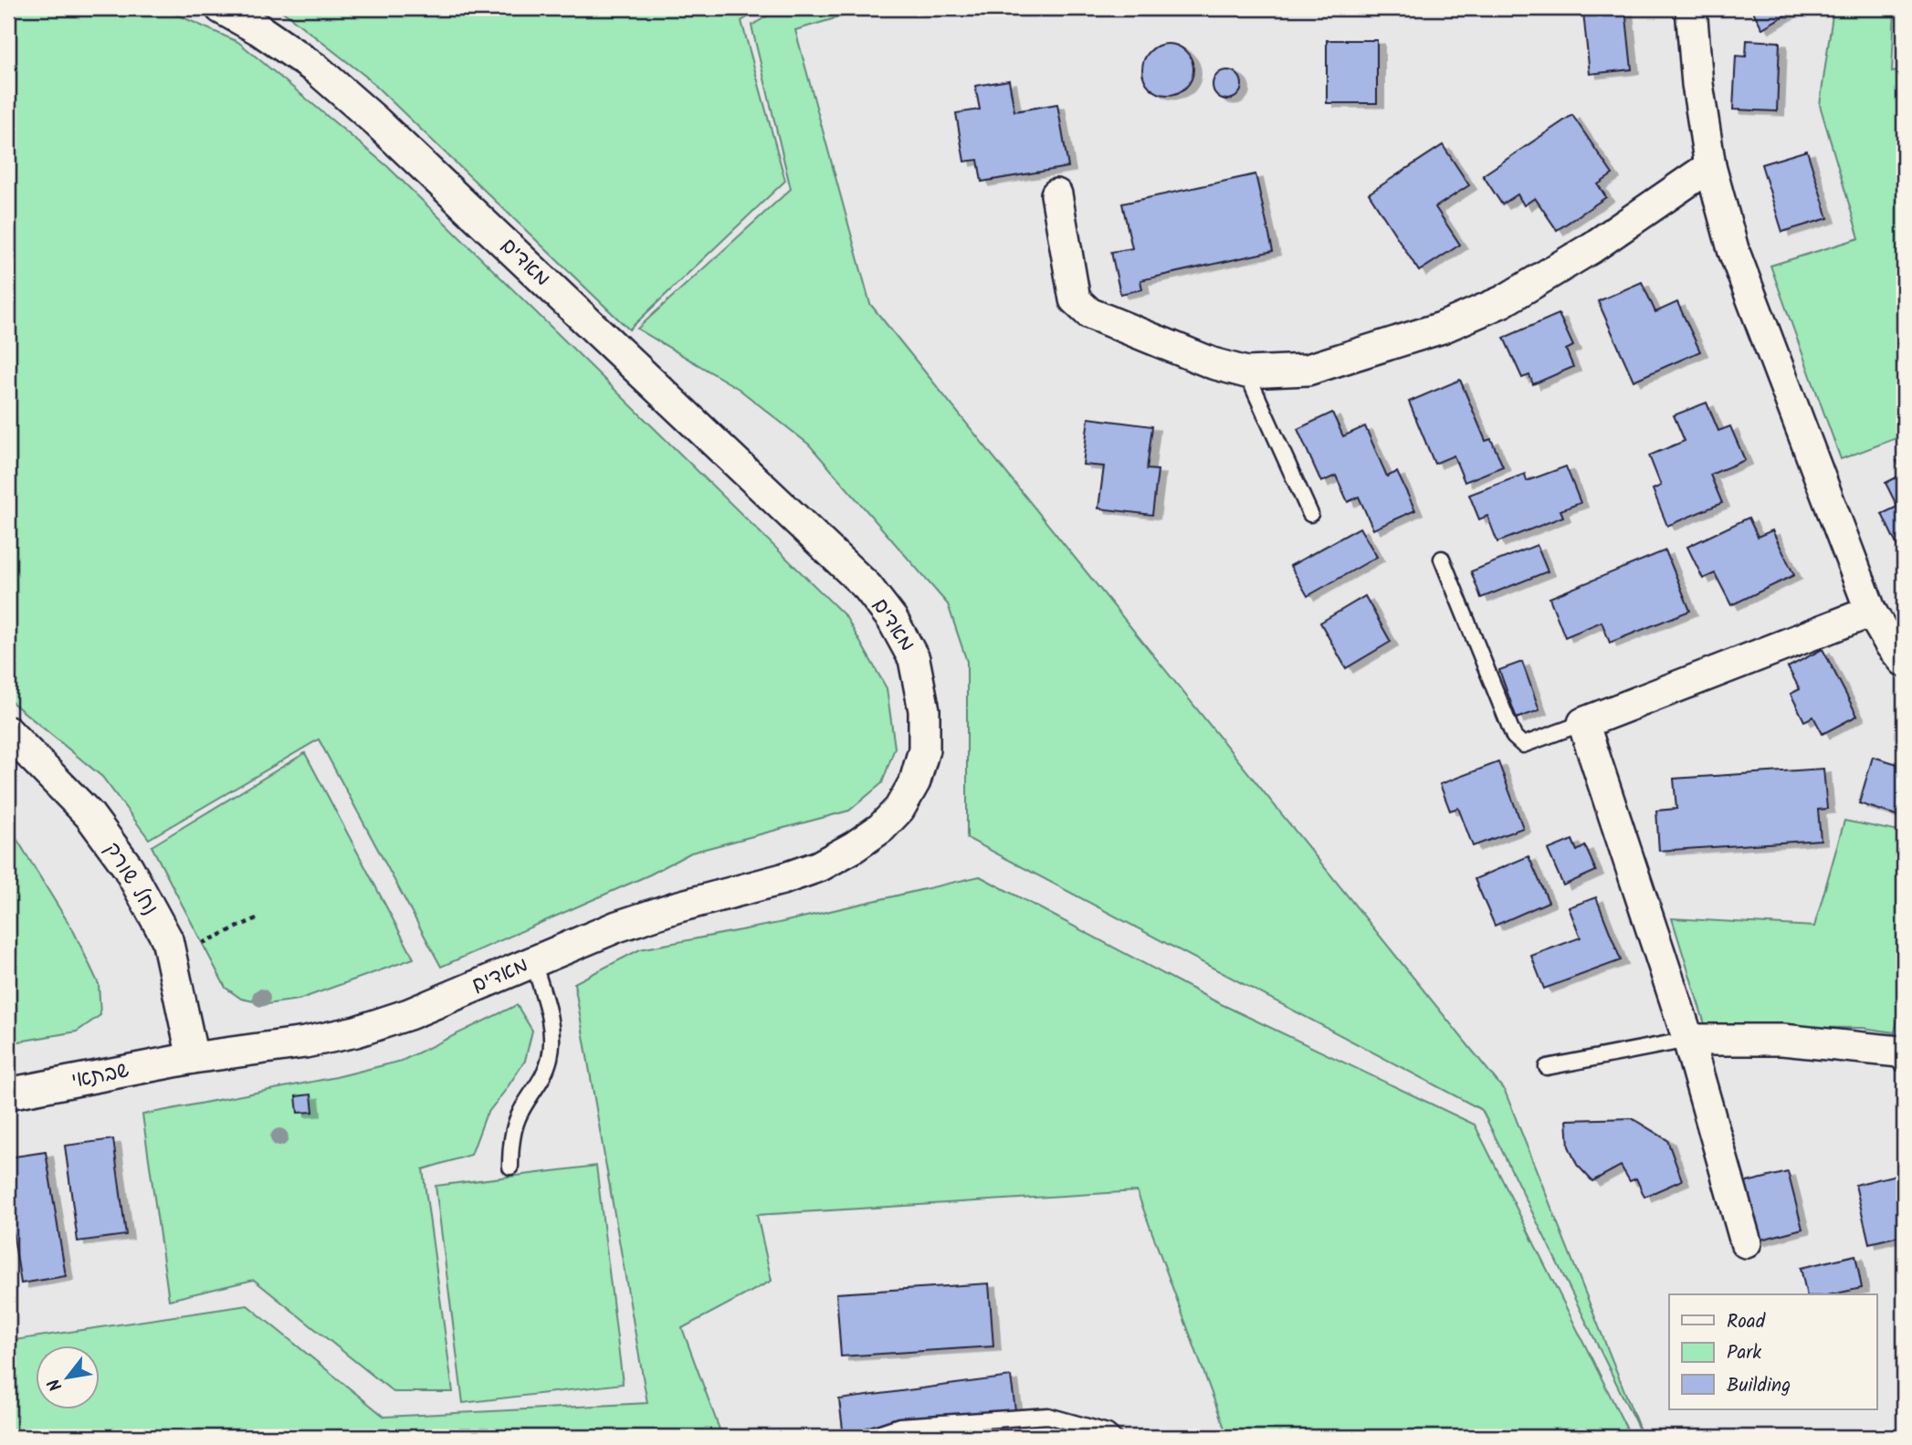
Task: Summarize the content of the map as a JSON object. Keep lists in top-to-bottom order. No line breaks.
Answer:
{"streets":{"street":["מאדים","נחל שורק","שבתאי"]},"crossings":[["מאדים","נחל שורק"],["מאדים","שבתאי"],["נחל שורק","שבתאי"]],"legend":["Road","Park","Building"],"north":"bottom left"}
